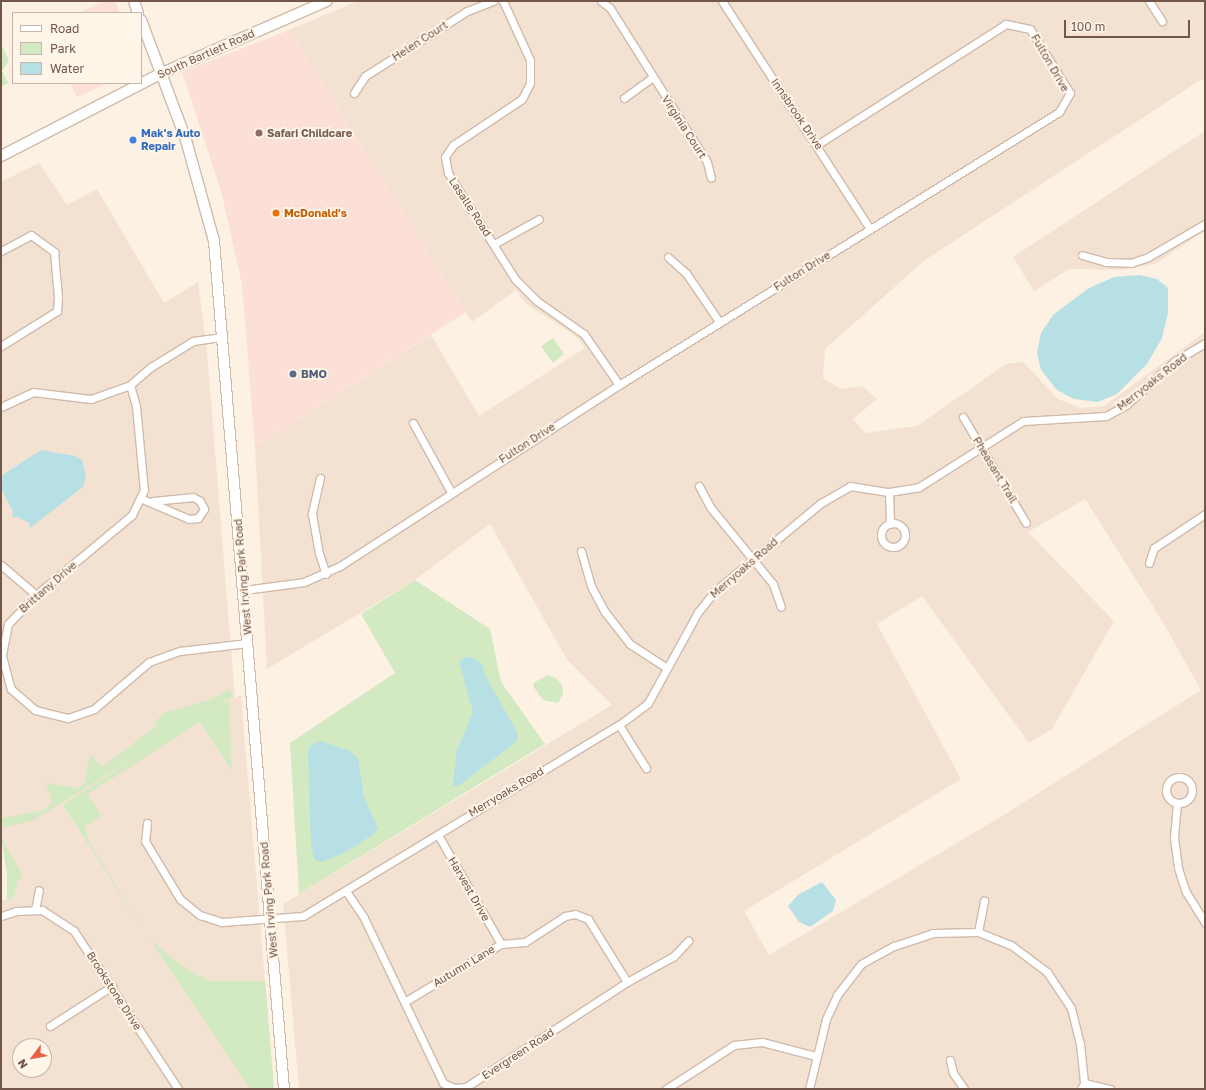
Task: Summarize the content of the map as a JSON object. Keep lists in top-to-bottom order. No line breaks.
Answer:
{"streets":{"main road":["South Bartlett Road","West Irving Park Road"],"street":["Helen Court","Fulton Drive","Innsbrook Drive","Virginia Court","Lasalle Road","Merryoaks Road","Pheasant Trail","Brittany Drive","Harvest Drive","Autumn Lane","Brookstone Drive","Evergreen Road"]},"crossings":[["South Bartlett Road","West Irving Park Road"],["Fulton Drive","Innsbrook Drive"],["Fulton Drive","Lasalle Road"],["Fulton Drive","West Irving Park Road"],["Merryoaks Road","Pheasant Trail"],["Merryoaks Road","West Irving Park Road"],["Merryoaks Road","Harvest Drive"],["Merryoaks Road","Evergreen Road"],["West Irving Park Road","Brittany Drive"],["Harvest Drive","Autumn Lane"],["Autumn Lane","Evergreen Road"]],"places":["Safari Childcare","Mak's Auto Repair","McDonald's","BMO"],"legend":["Road","Park","Water"],"scale_bar":"100 m","north":"bottom left"}
